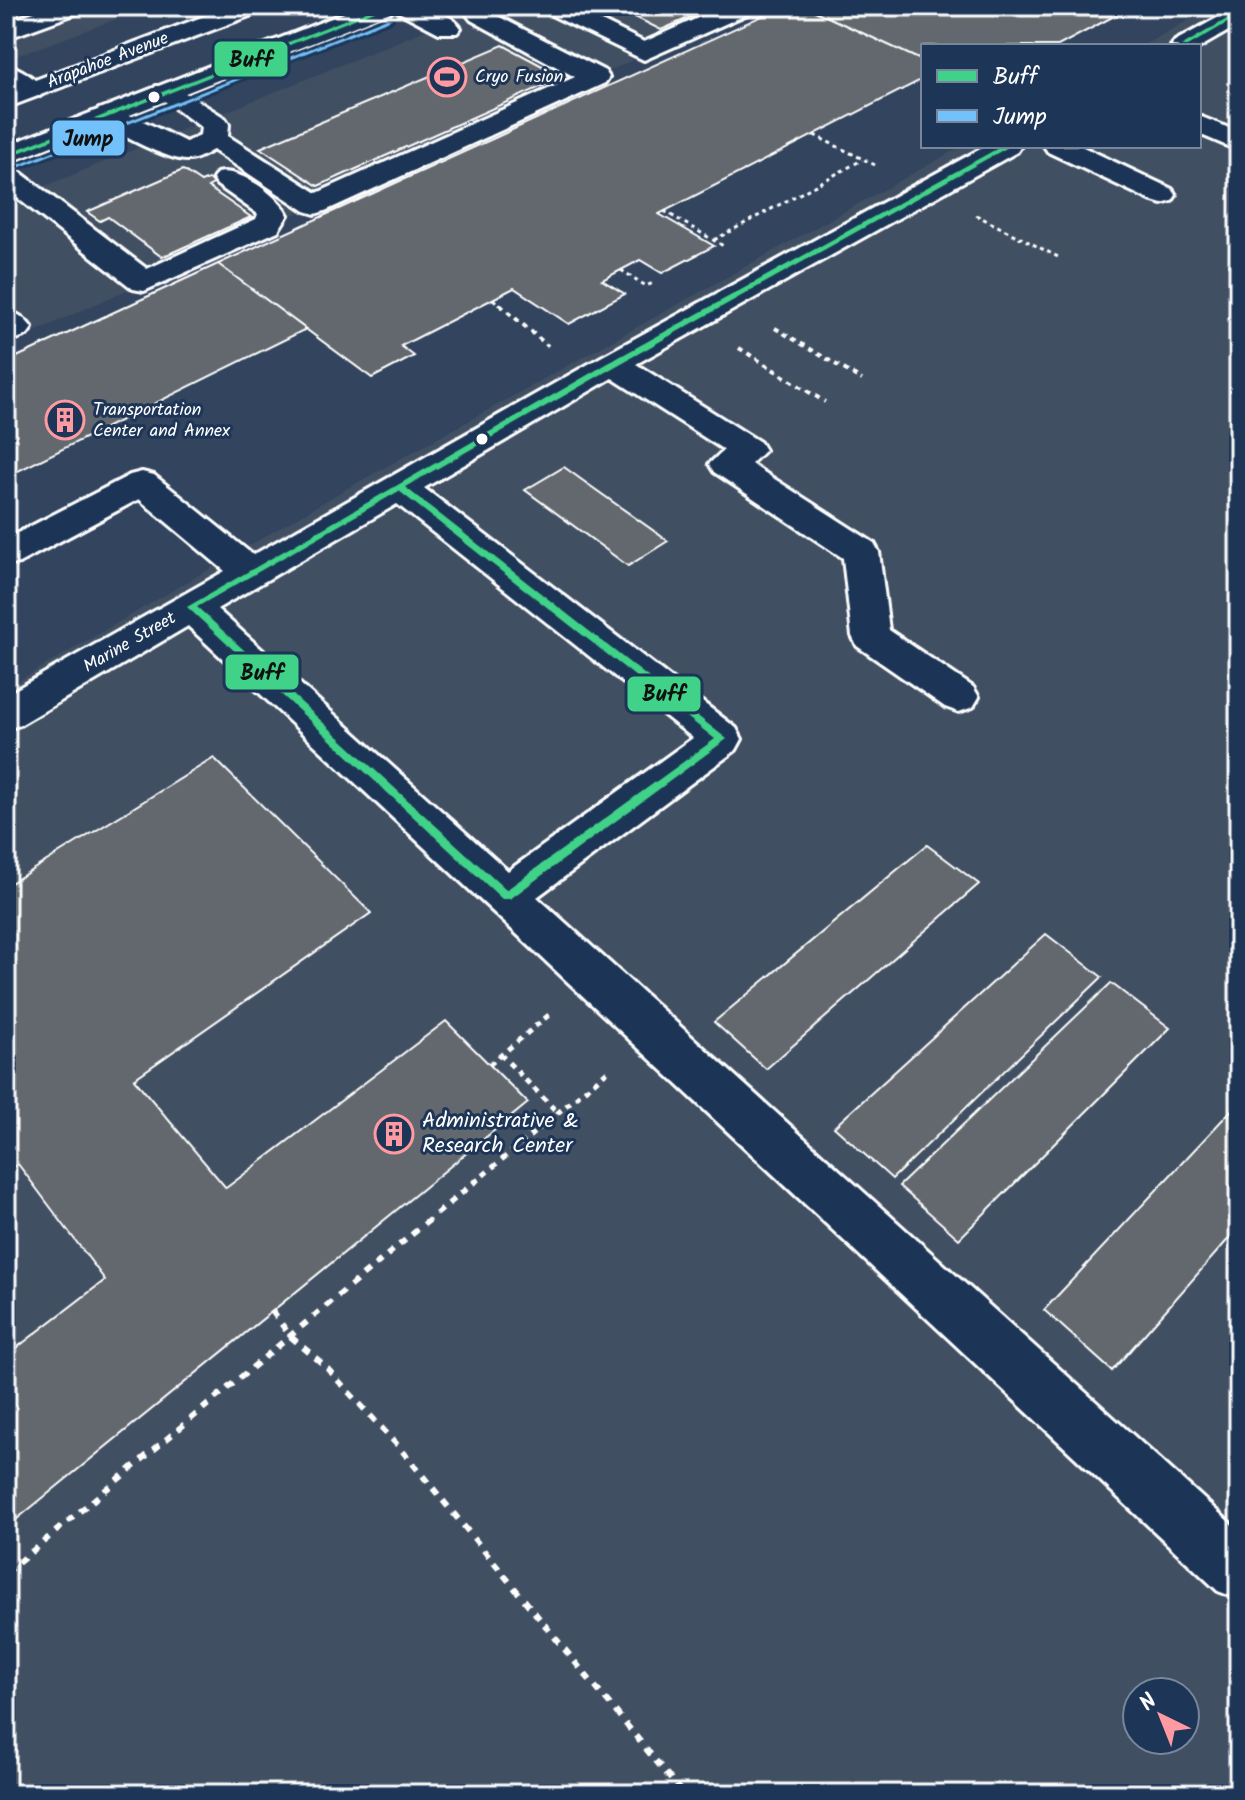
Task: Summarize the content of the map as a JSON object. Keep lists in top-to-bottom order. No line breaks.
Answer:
{"streets":{"street":["Arapahoe Avenue","Marine Street"]},"places":{"sports":["Cryo Fusion"],"building":["Transportation Center and Annex","Administrative & Research Center"]},"lines":["transit line Buff","transit line Jump"],"legend":["Buff","Jump"],"north":"top left"}
